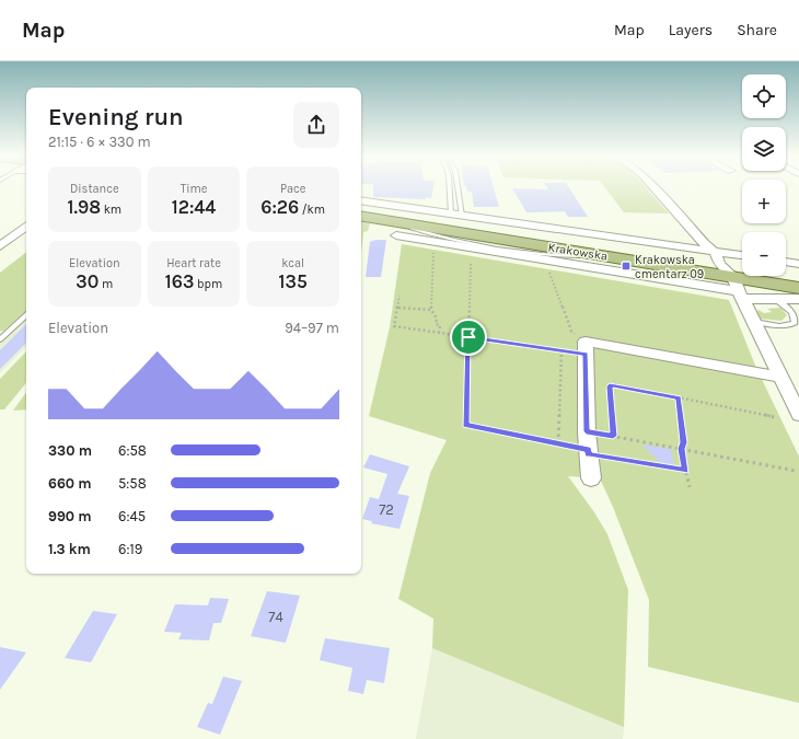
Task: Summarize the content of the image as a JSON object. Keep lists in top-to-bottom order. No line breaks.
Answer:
{"streets":{"main road":["Krakowska"]},"places":{"transit":["Krakowska cmentarz 09"]},"house_numbers":["72","74"],"page":{"header":"Map","nav":["Map","Layers","Share"],"map_buttons":["+","−"],"heading":["Evening run","21:15 · 6 × 330 m"],"stats":[["Distance","1.98 km"],["Time","12:44"],["Pace","6:26 /km"],["Elevation","30 m"],["Heart rate","163 bpm"],["kcal","135"]],"chart":["Elevation","94–97 m"],"list":[{"name":"330 m","note":"6:58"},{"name":"660 m","note":"5:58"},{"name":"990 m","note":"6:45"},{"name":"1.3 km","note":"6:19"}]}}
